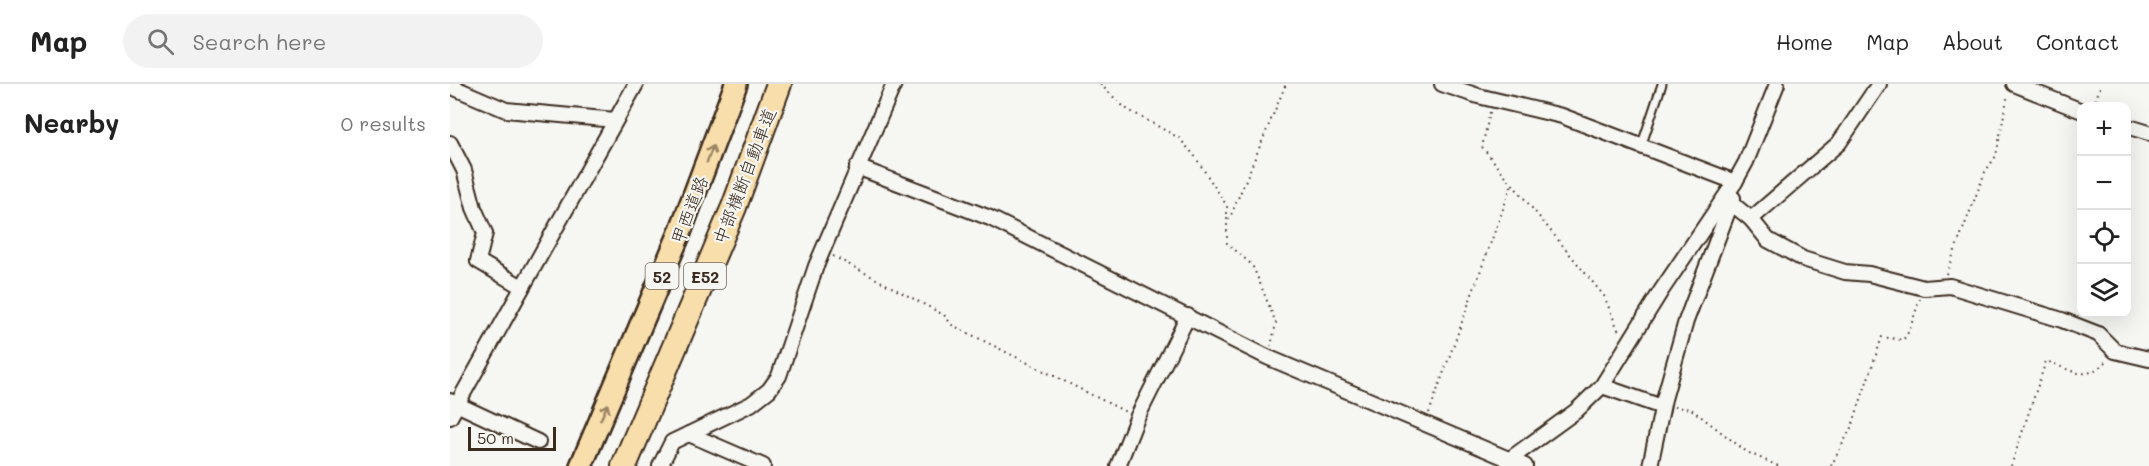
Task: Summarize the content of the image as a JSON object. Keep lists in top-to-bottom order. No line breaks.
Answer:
{"streets":{"highway":["中部横断自動車道","甲西道路","52","E52"]},"scale_bar":"50 m","page":{"header":"Map","search":"Search here","nav":["Home","Map","About","Contact"],"heading":["Nearby","0 results"],"map_buttons":["+","−"],"scale":"50 m"}}
